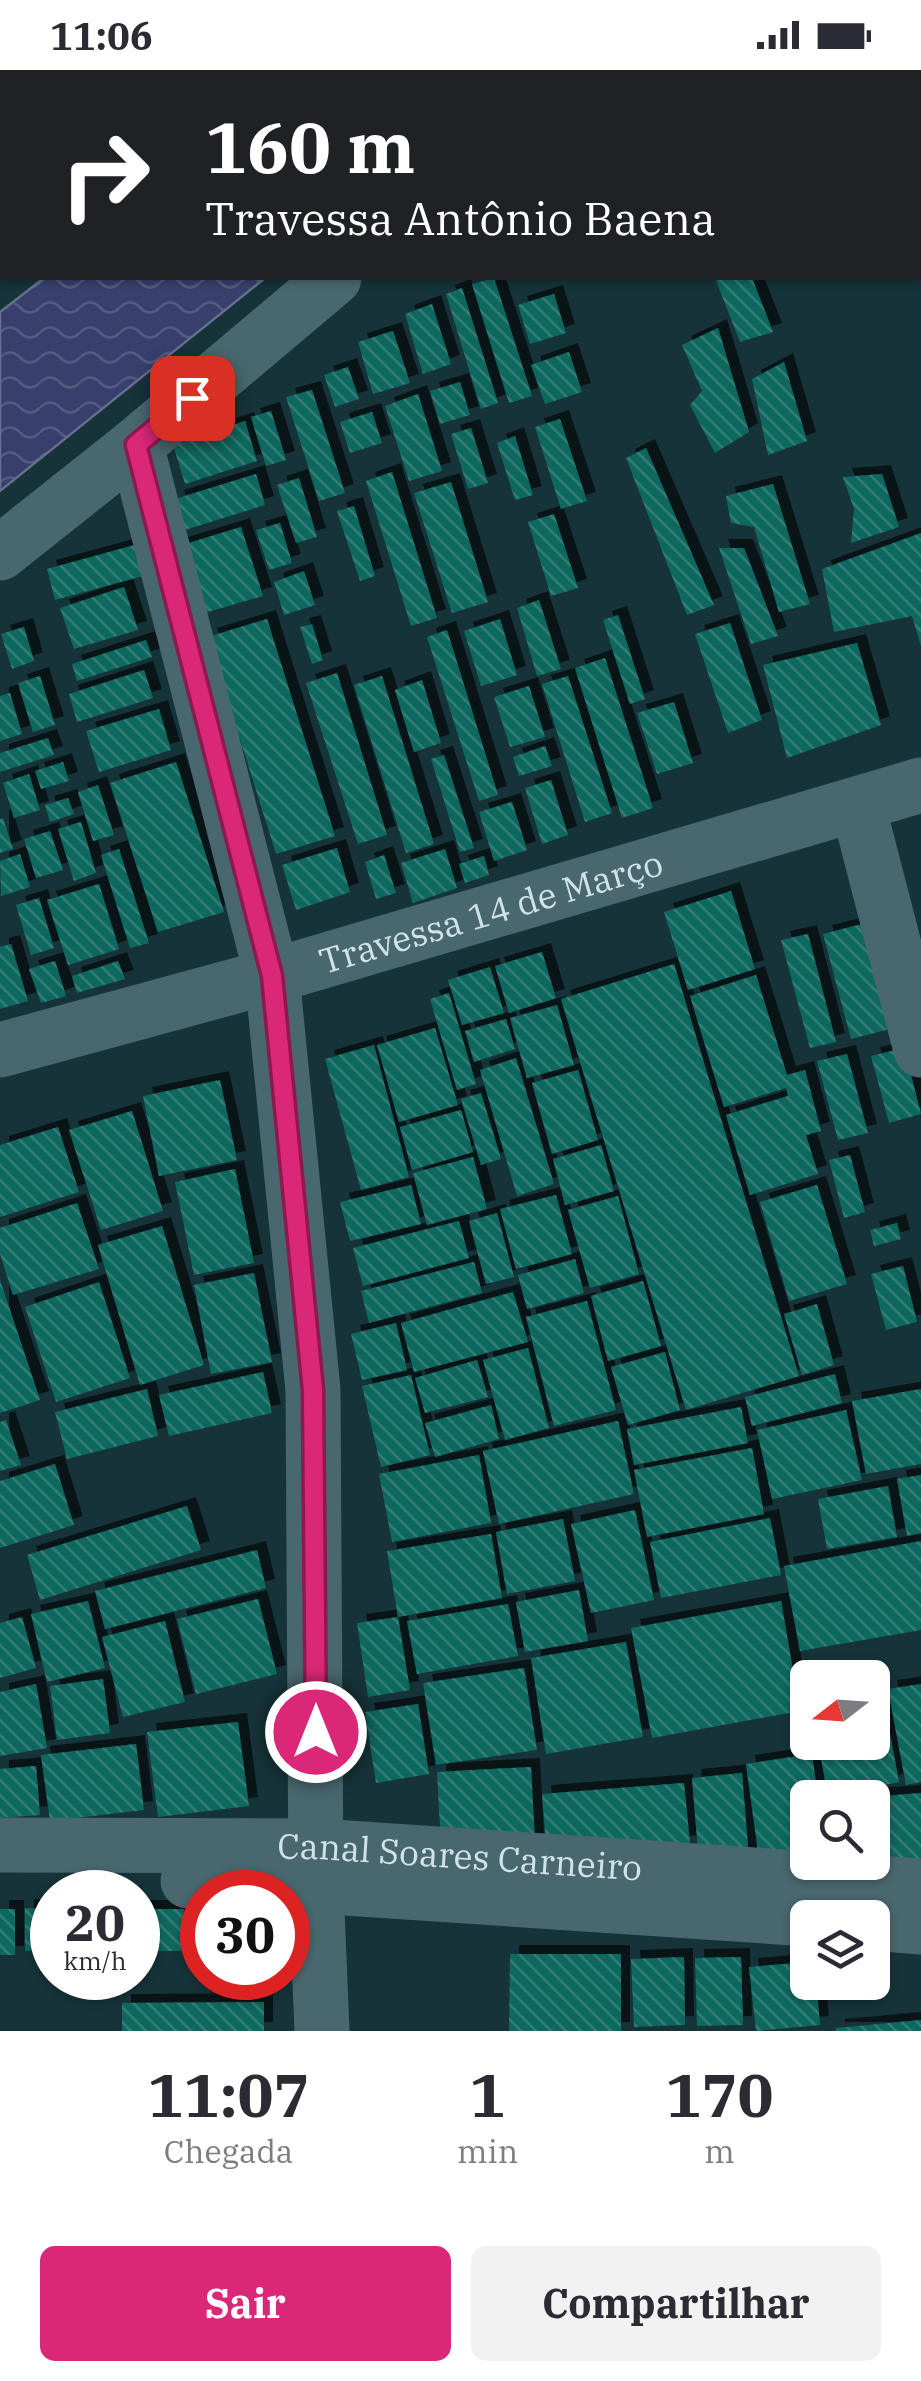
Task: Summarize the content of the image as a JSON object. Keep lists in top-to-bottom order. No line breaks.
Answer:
{"streets":{"street":["Travessa 14 de Março","Canal Soares Carneiro"]},"north":"left","page":{"status":"11:06","turn":["160 m","Travessa Antônio Baena"],"speed":"20 km/h","limit":"30","eta":["11:07","Chegada","1","min","170","m"],"buttons":["Sair","Compartilhar"]}}
